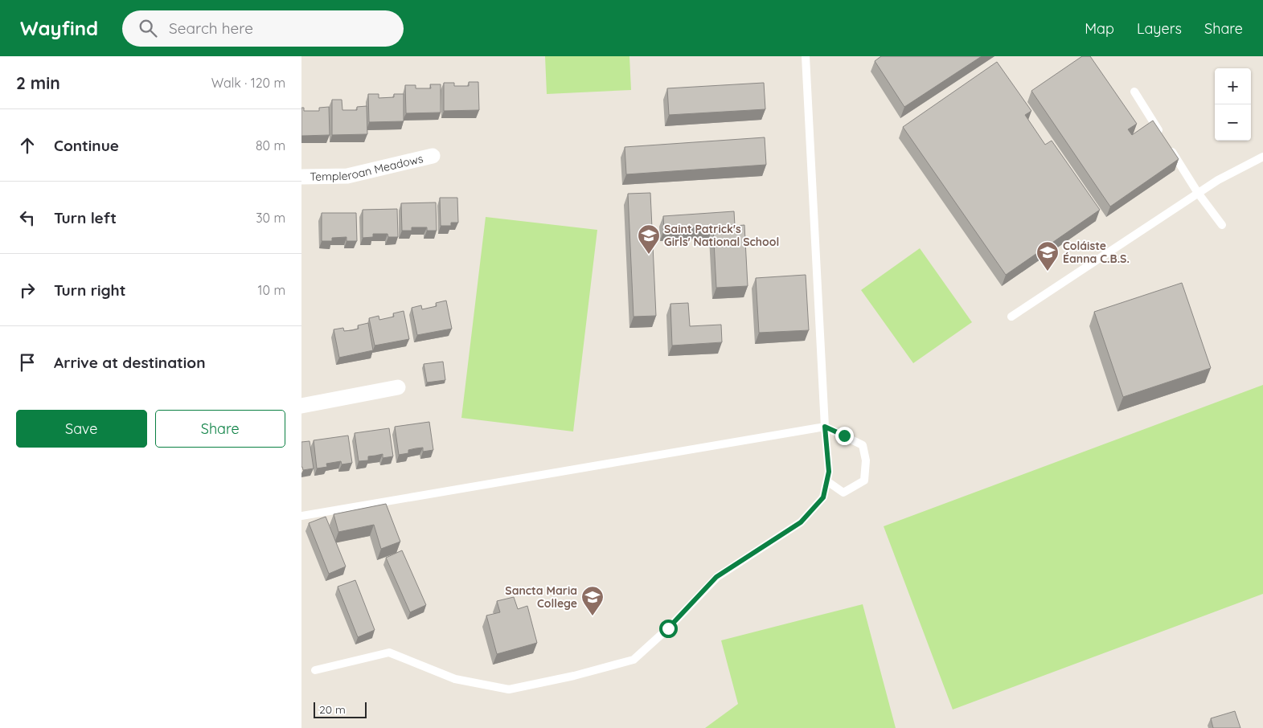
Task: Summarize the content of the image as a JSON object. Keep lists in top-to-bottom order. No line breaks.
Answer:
{"streets":{"street":["Templeroan Meadows"]},"places":{"school or university":["Saint Patrick's Girls' National School","Coláiste Éanna C.B.S.","Sancta Maria College"]},"scale_bar":"20 m","page":{"header":"Wayfind","search":"Search here","nav":["Map","Layers","Share"],"heading":["2 min","Walk · 120 m"],"map_buttons":["+","−"],"list":[["Continue","80 m"],["Turn left","30 m"],["Turn right","10 m"],"Arrive at destination"],"buttons":["Save","Share"],"scale":"20 m"}}
